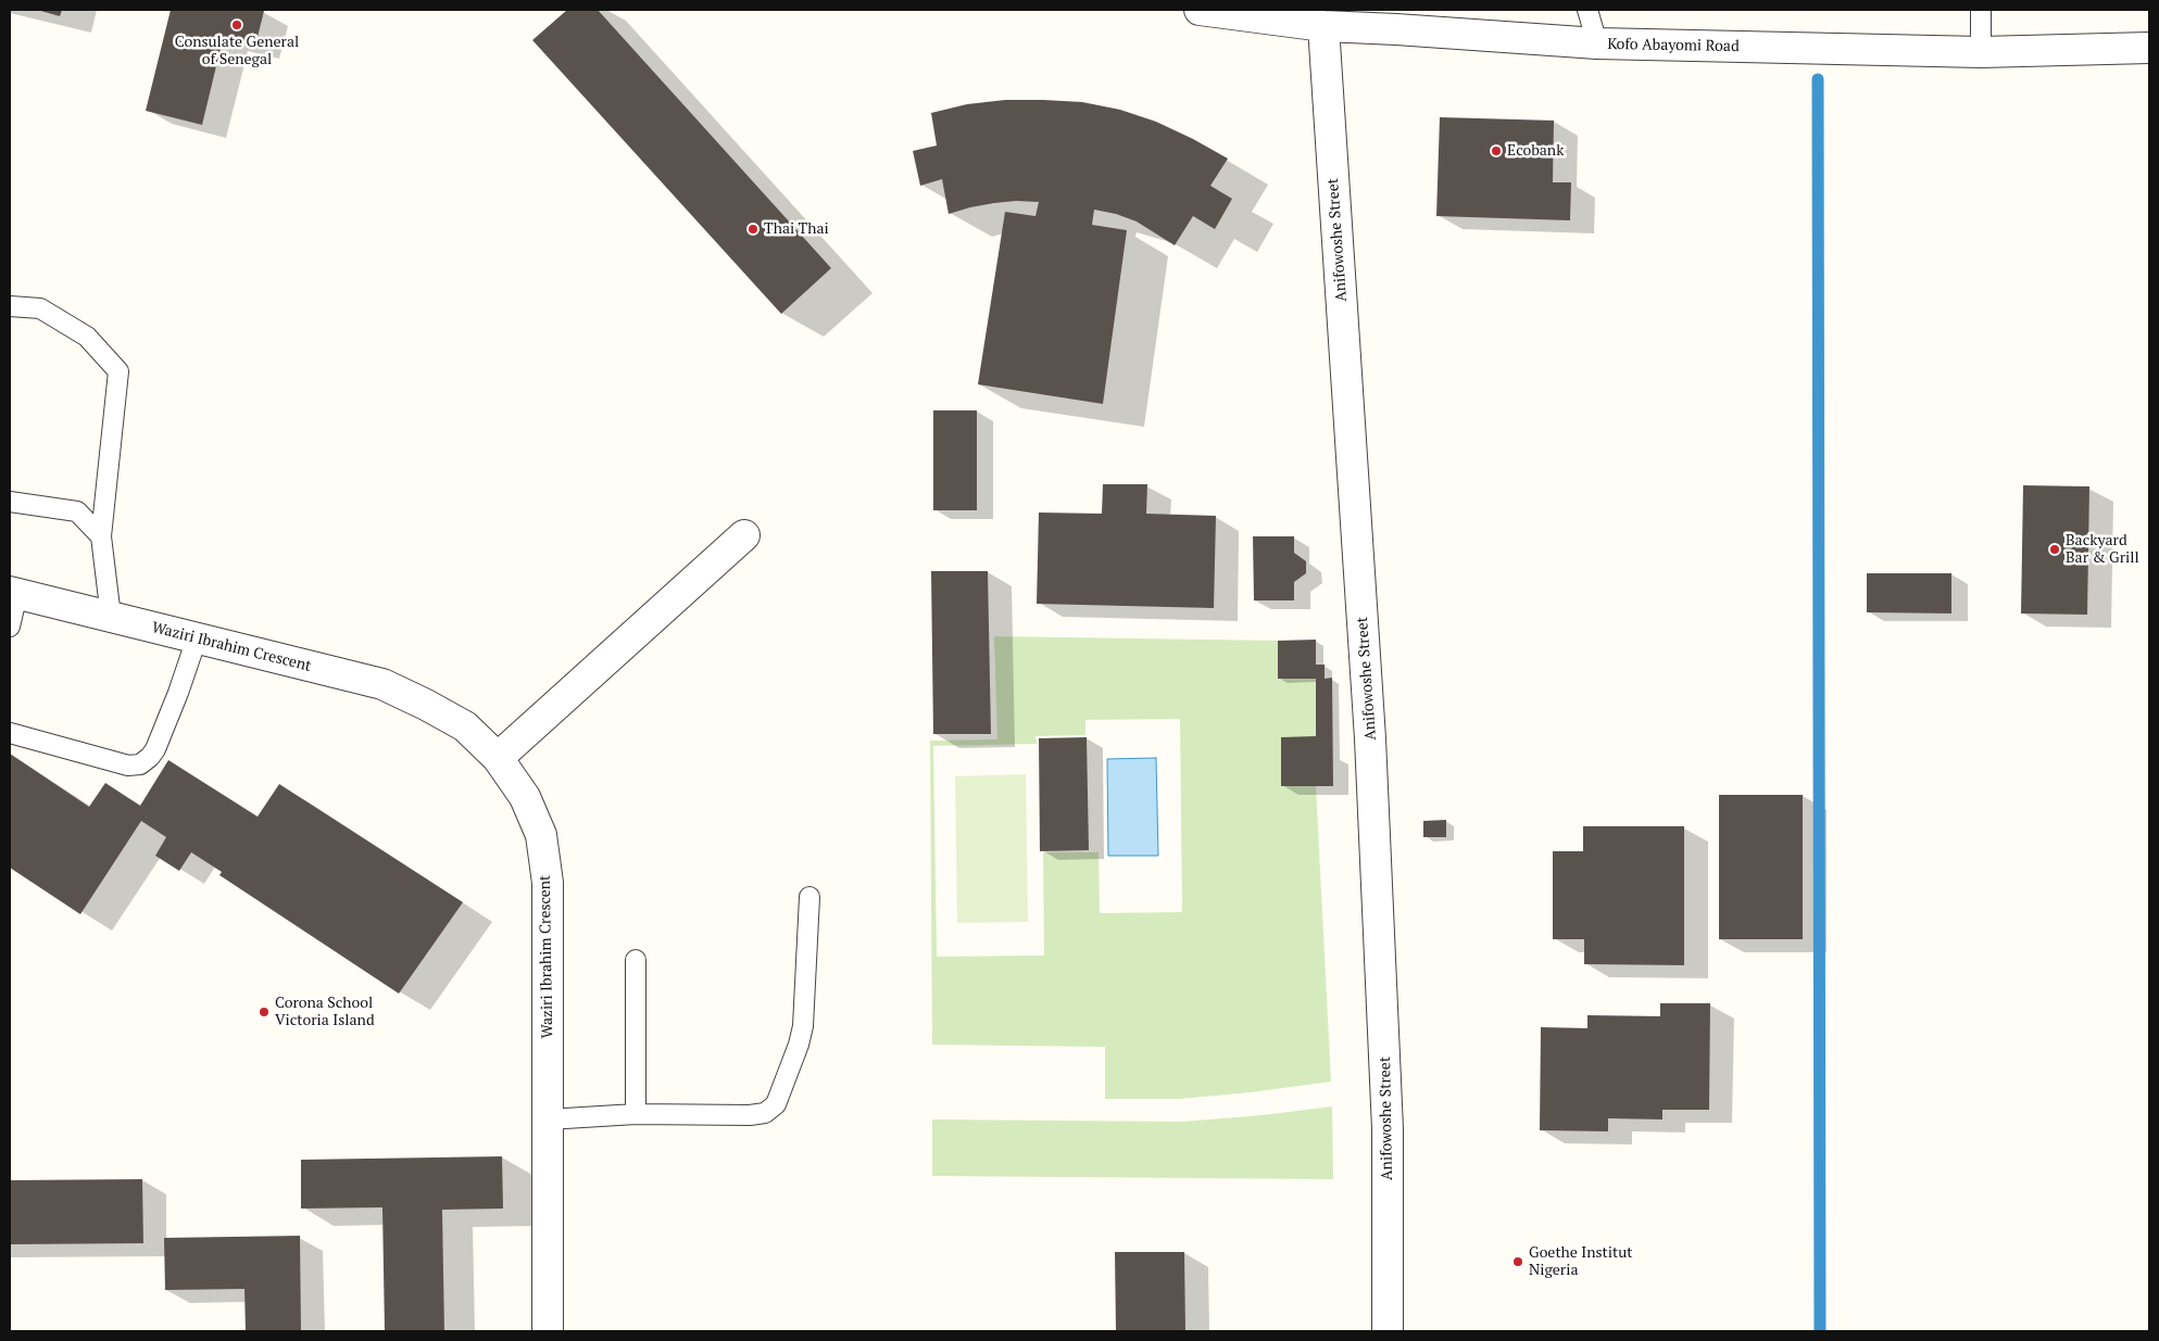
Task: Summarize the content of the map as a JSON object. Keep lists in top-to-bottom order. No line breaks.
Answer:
{"streets":{"street":["Kofo Abayomi Road","Anifowoshe Street","Waziri Ibrahim Crescent"]},"crossings":[["Kofo Abayomi Road","Anifowoshe Street"]],"places":["Consulate General of Senegal","Ecobank","Thai Thai","Backyard Bar & Grill","Corona School Victoria Island","Goethe Institut Nigeria"]}
